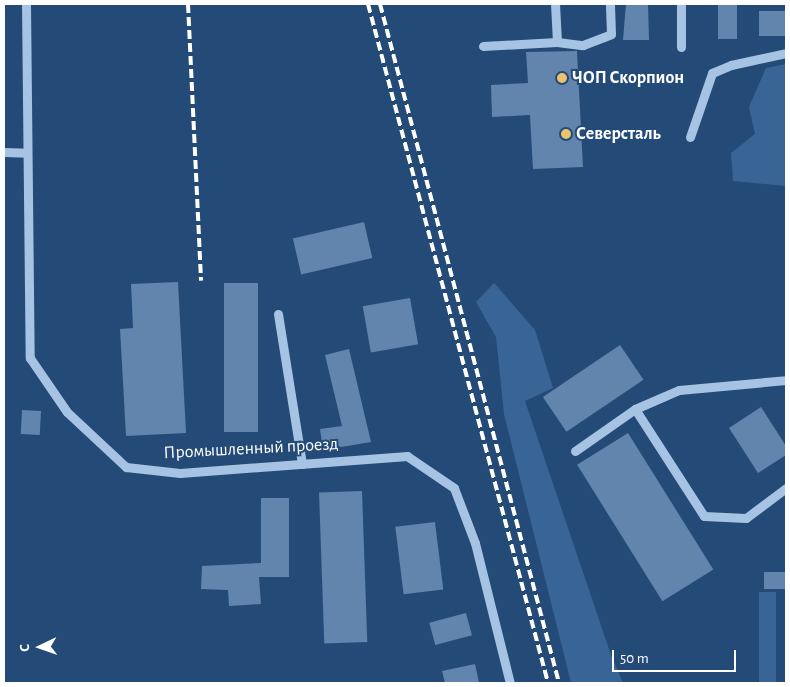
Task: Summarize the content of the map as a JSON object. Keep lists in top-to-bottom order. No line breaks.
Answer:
{"streets":{"street":["Промышленный проезд"]},"places":["ЧОП Скорпион","Северсталь"],"scale_bar":"50 m","north":"left"}
